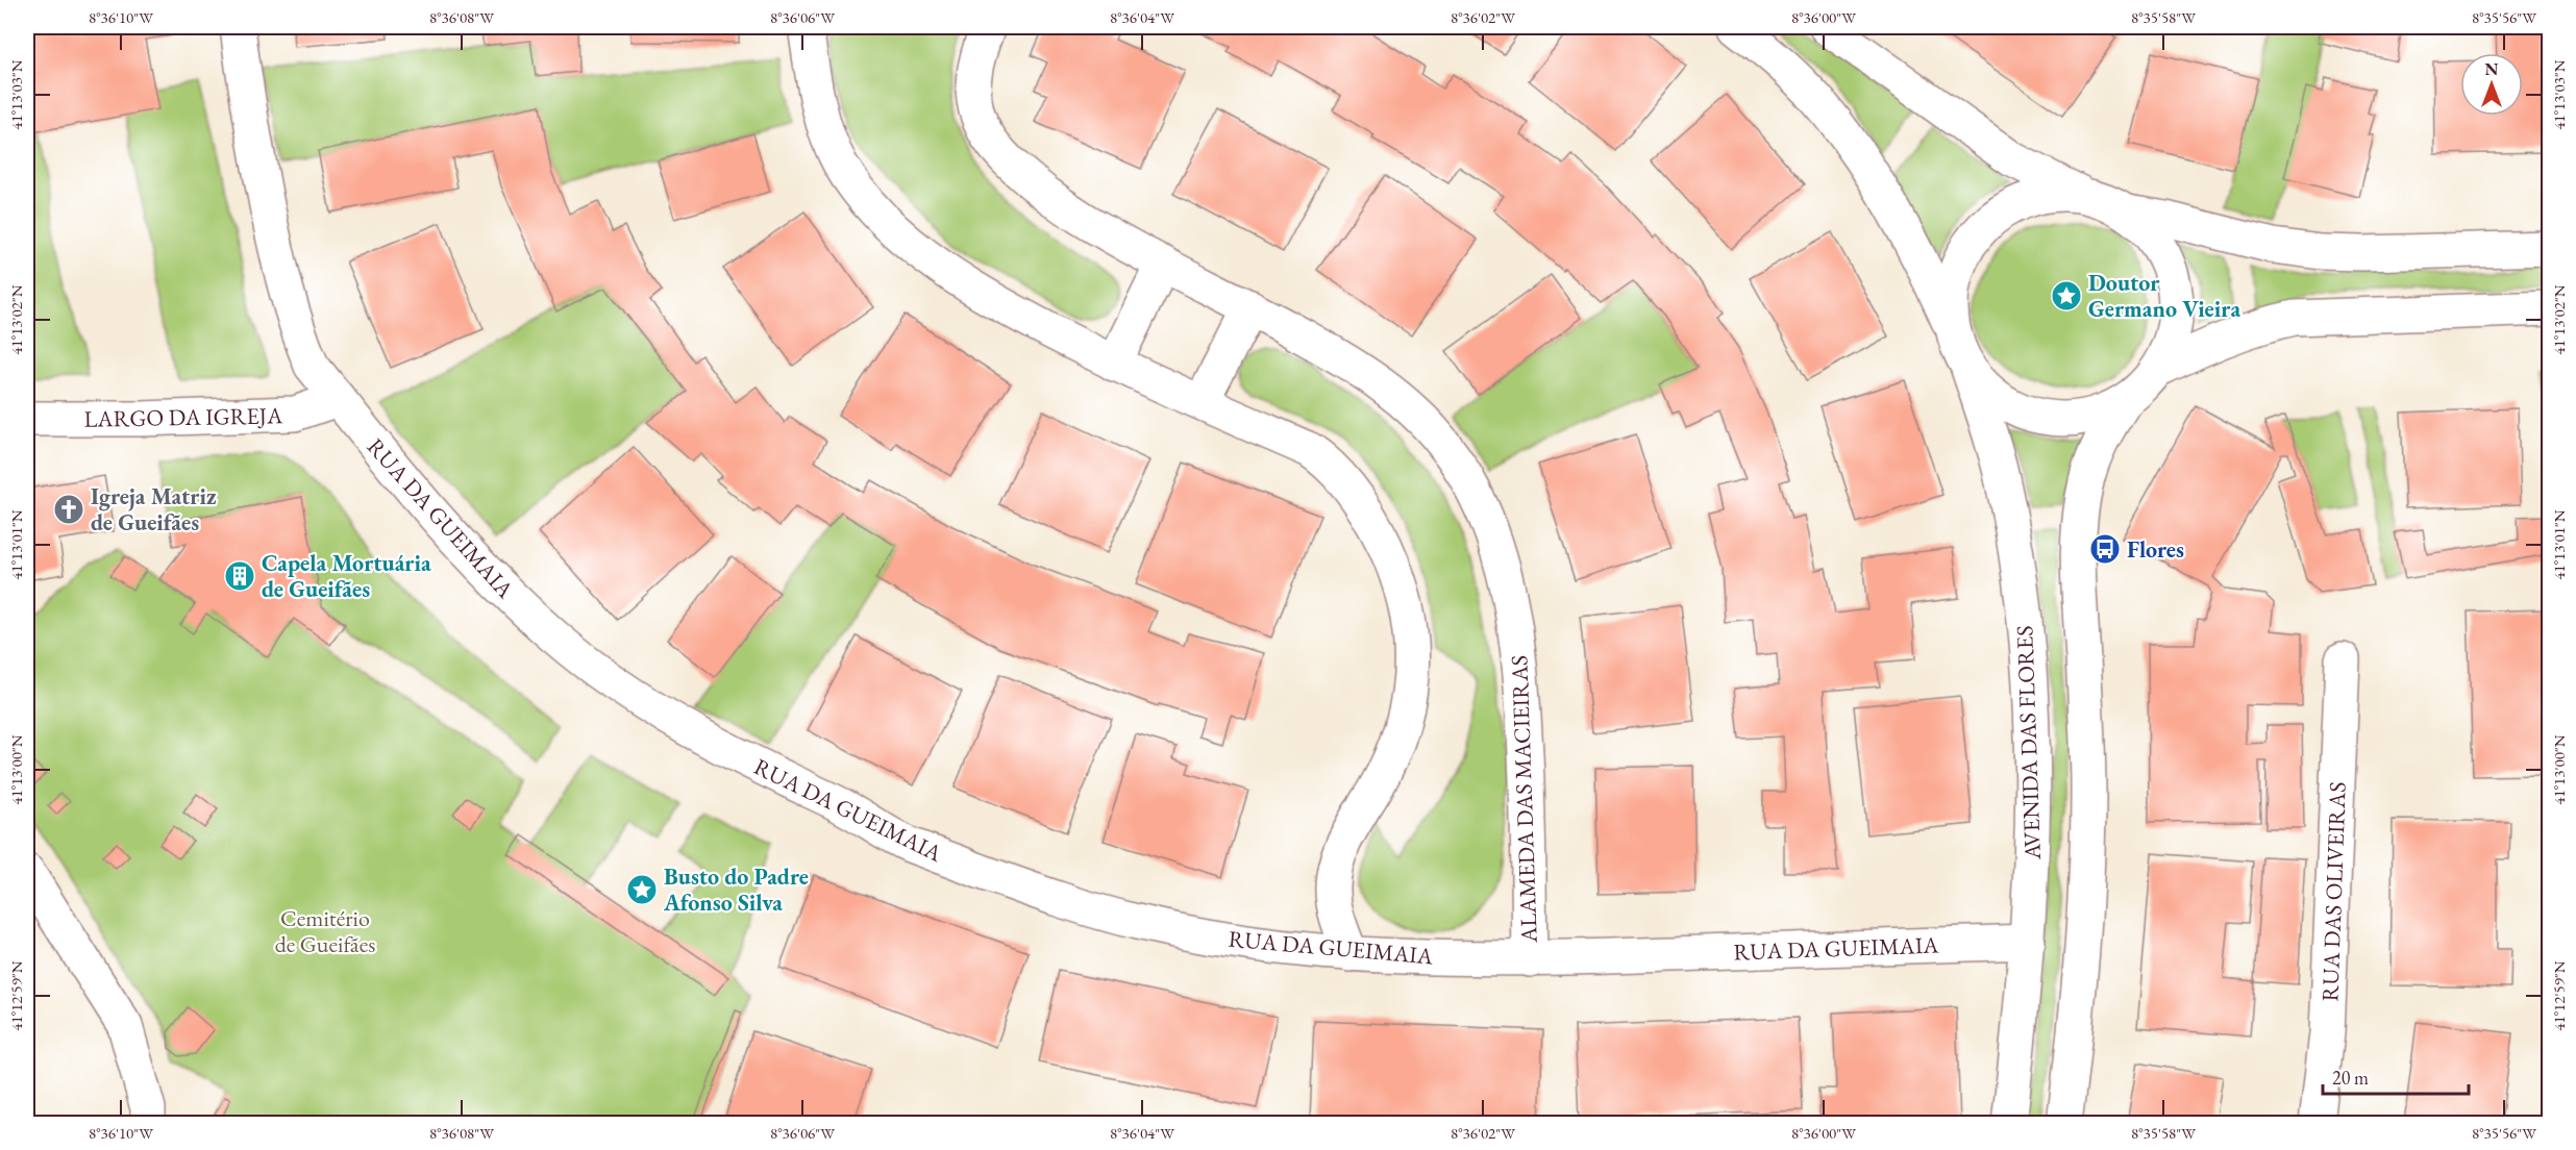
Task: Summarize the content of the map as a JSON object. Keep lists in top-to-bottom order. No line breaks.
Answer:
{"streets":{"street":["LARGO DA IGREJA","RUA DA GUEIMAIA","AVENIDA DAS FLORES","ALAMEDA DAS MACIEIRAS","RUA DAS OLIVEIRAS"]},"crossings":[["LARGO DA IGREJA","RUA DA GUEIMAIA"],["RUA DA GUEIMAIA","AVENIDA DAS FLORES"],["RUA DA GUEIMAIA","ALAMEDA DAS MACIEIRAS"]],"parks":["Cemitério de Gueifães"],"places":{"place":["Doutor Germano Vieira","Busto do Padre Afonso Silva"],"church":["Igreja Matriz de Gueifães"],"bus stop":["Flores"],"building":["Capela Mortuária de Gueifães"]},"scale_bar":"20 m","north":"top","coordinates":["8°36'10\"W","8°36'08\"W","8°36'06\"W","8°36'04\"W","8°36'02\"W","8°36'00\"W","8°35'58\"W","8°35'56\"W","41°13'03\"N","41°13'02\"N","41°13'01\"N","41°13'00\"N","41°12'59\"N"]}
